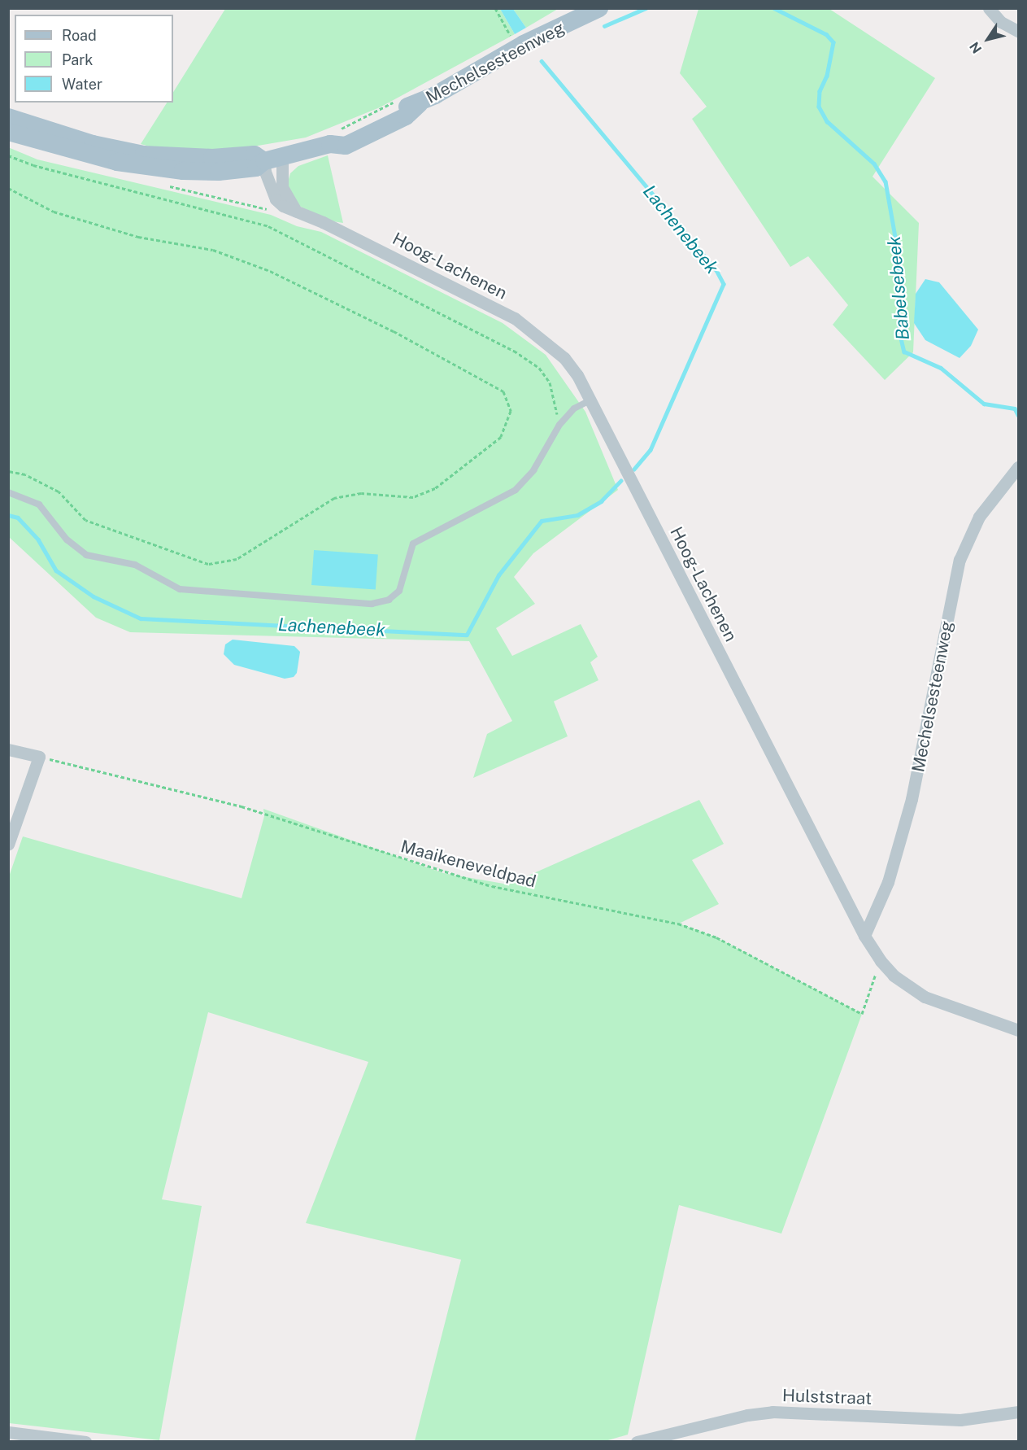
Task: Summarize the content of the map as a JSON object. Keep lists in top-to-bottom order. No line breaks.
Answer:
{"streets":{"main road":["Mechelsesteenweg"],"street":["Hoog-Lachenen","Hulststraat"],"path":["Maaikeneveldpad"]},"crossings":[["Mechelsesteenweg","Hoog-Lachenen"]],"water":["Lachenebeek","Babelsebeek"],"legend":["Road","Park","Water"],"north":"bottom left"}
